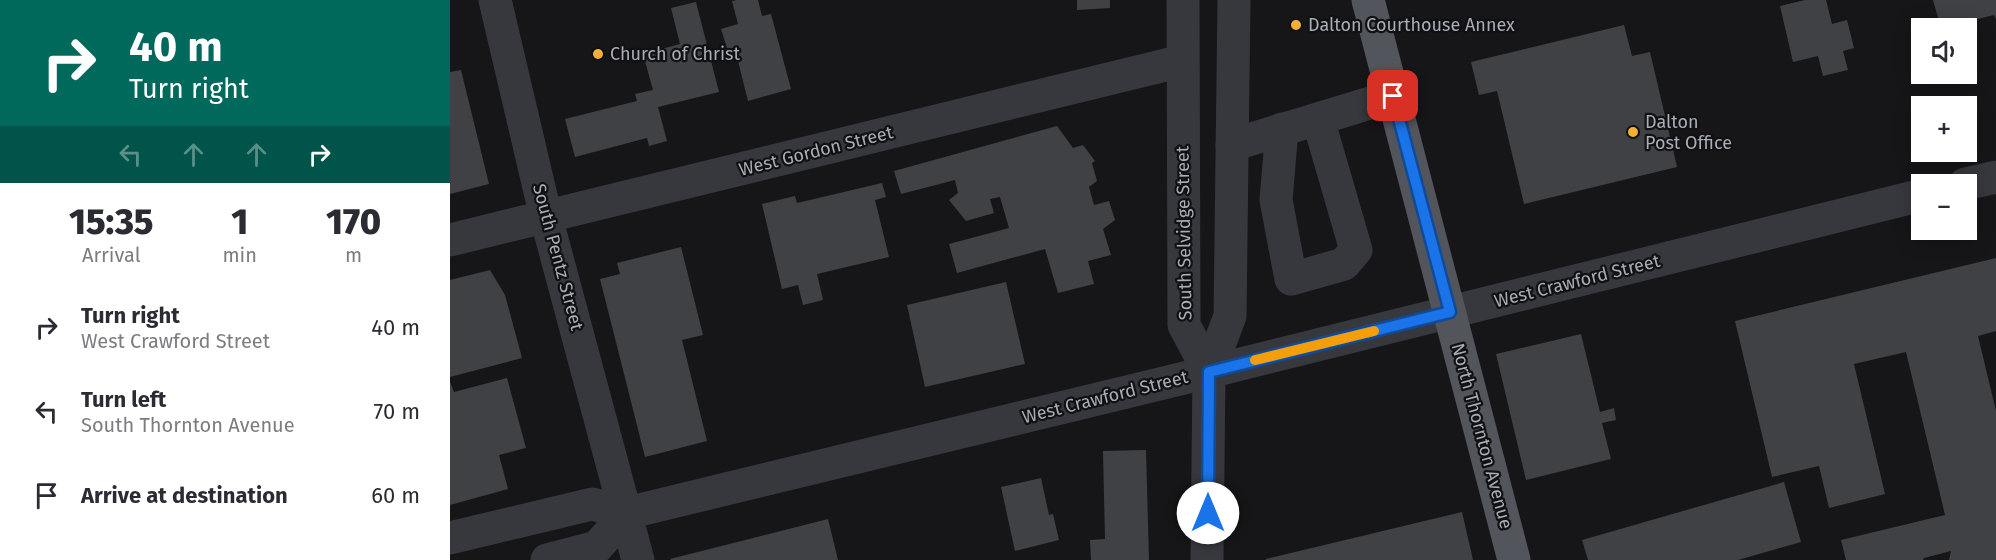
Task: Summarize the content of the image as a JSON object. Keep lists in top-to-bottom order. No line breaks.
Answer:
{"streets":{"main road":["North Thornton Avenue"],"street":["West Gordon Street","South Selvidge Street","South Pentz Street","West Crawford Street"]},"crossings":[["West Gordon Street","South Selvidge Street"],["West Gordon Street","South Pentz Street"],["South Selvidge Street","West Crawford Street"],["South Pentz Street","West Crawford Street"],["West Crawford Street","North Thornton Avenue"]],"places":["Dalton Courthouse Annex","Church of Christ","Dalton Post Office"],"page":{"turn":["40 m","Turn right"],"map_buttons":["+","−"],"eta":["15:35","Arrival","1","min","170","m"],"list":[{"name":"Turn right","note":"West Crawford Street","value":"40 m"},{"name":"Turn left","note":"South Thornton Avenue","value":"70 m"},{"name":"Arrive at destination","value":"60 m"}]}}
